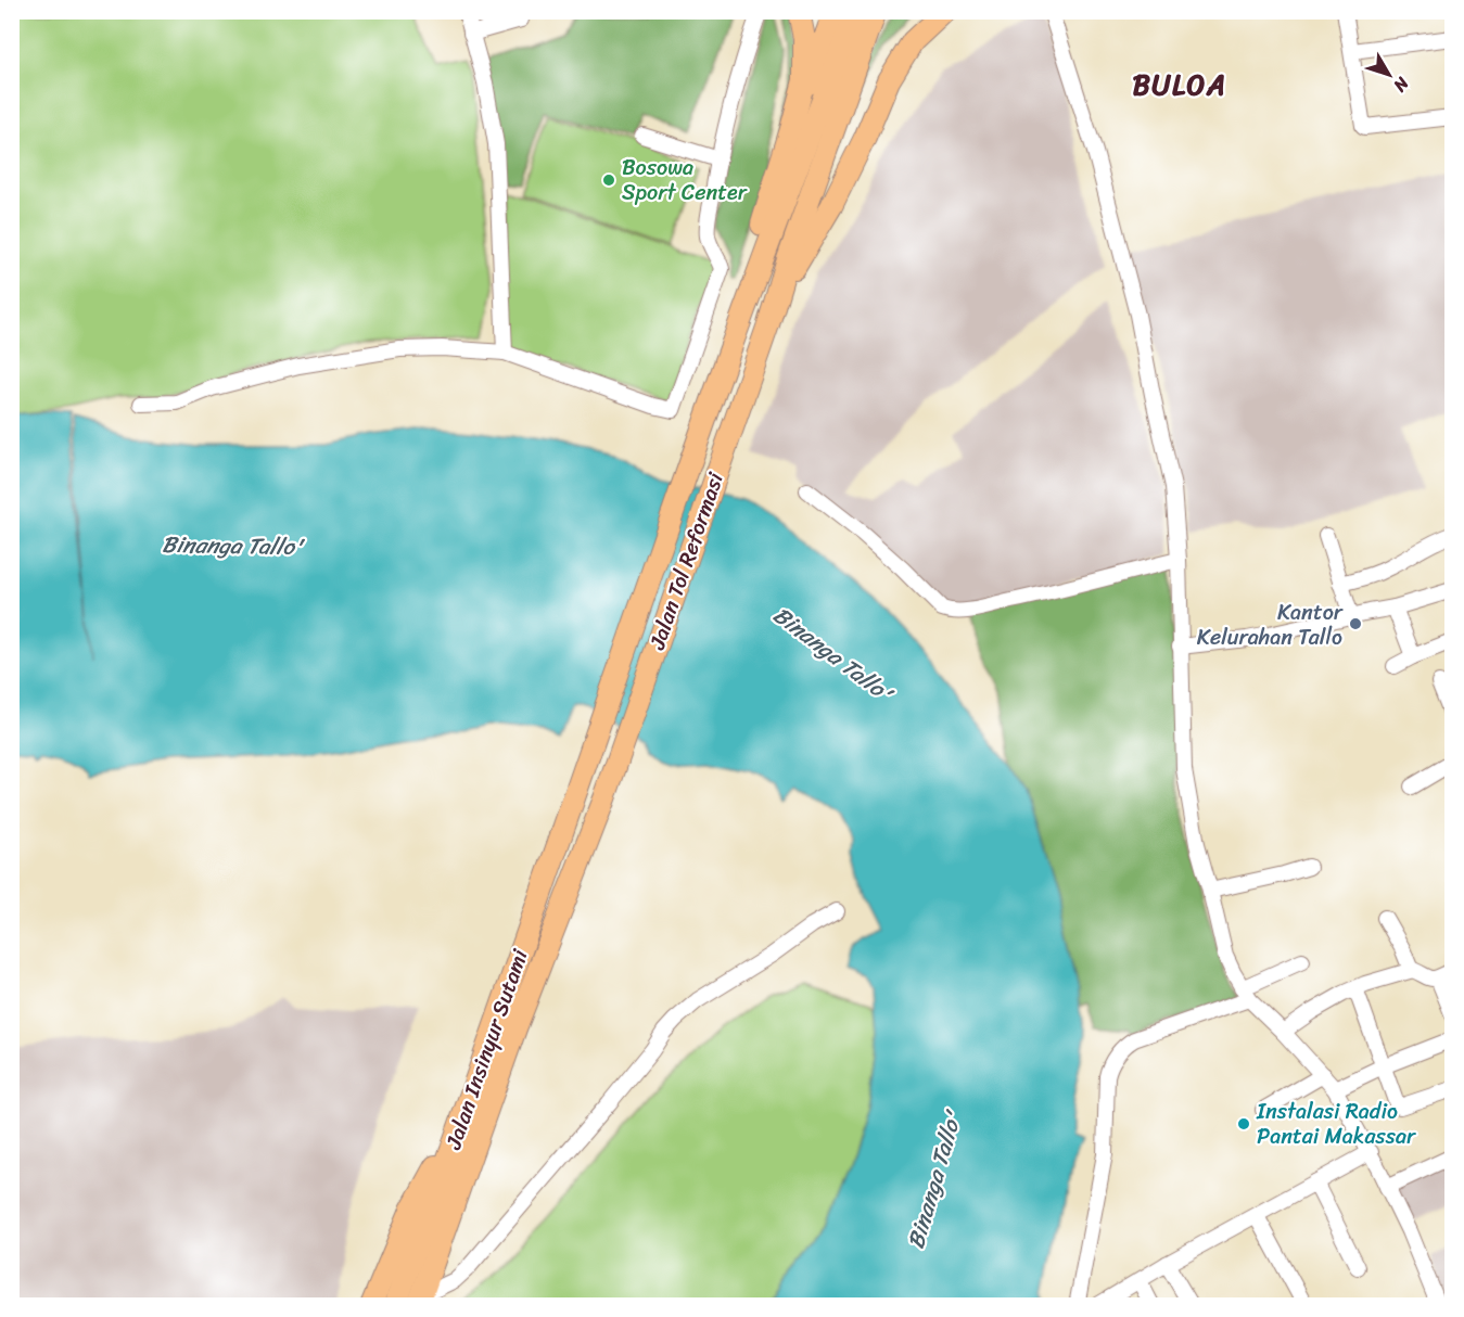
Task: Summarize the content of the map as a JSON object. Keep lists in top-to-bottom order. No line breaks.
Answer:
{"streets":{"highway":["Jalan Tol Reformasi","Jalan Insinyur Sutami"]},"crossings":[["Jalan Tol Reformasi","Jalan Insinyur Sutami"]],"districts":["BULOA"],"water":["Binanga Tallo'"],"places":["Bosowa Sport Center","Kantor Kelurahan Tallo","Instalasi Radio Pantai Makassar"],"north":"bottom right"}
